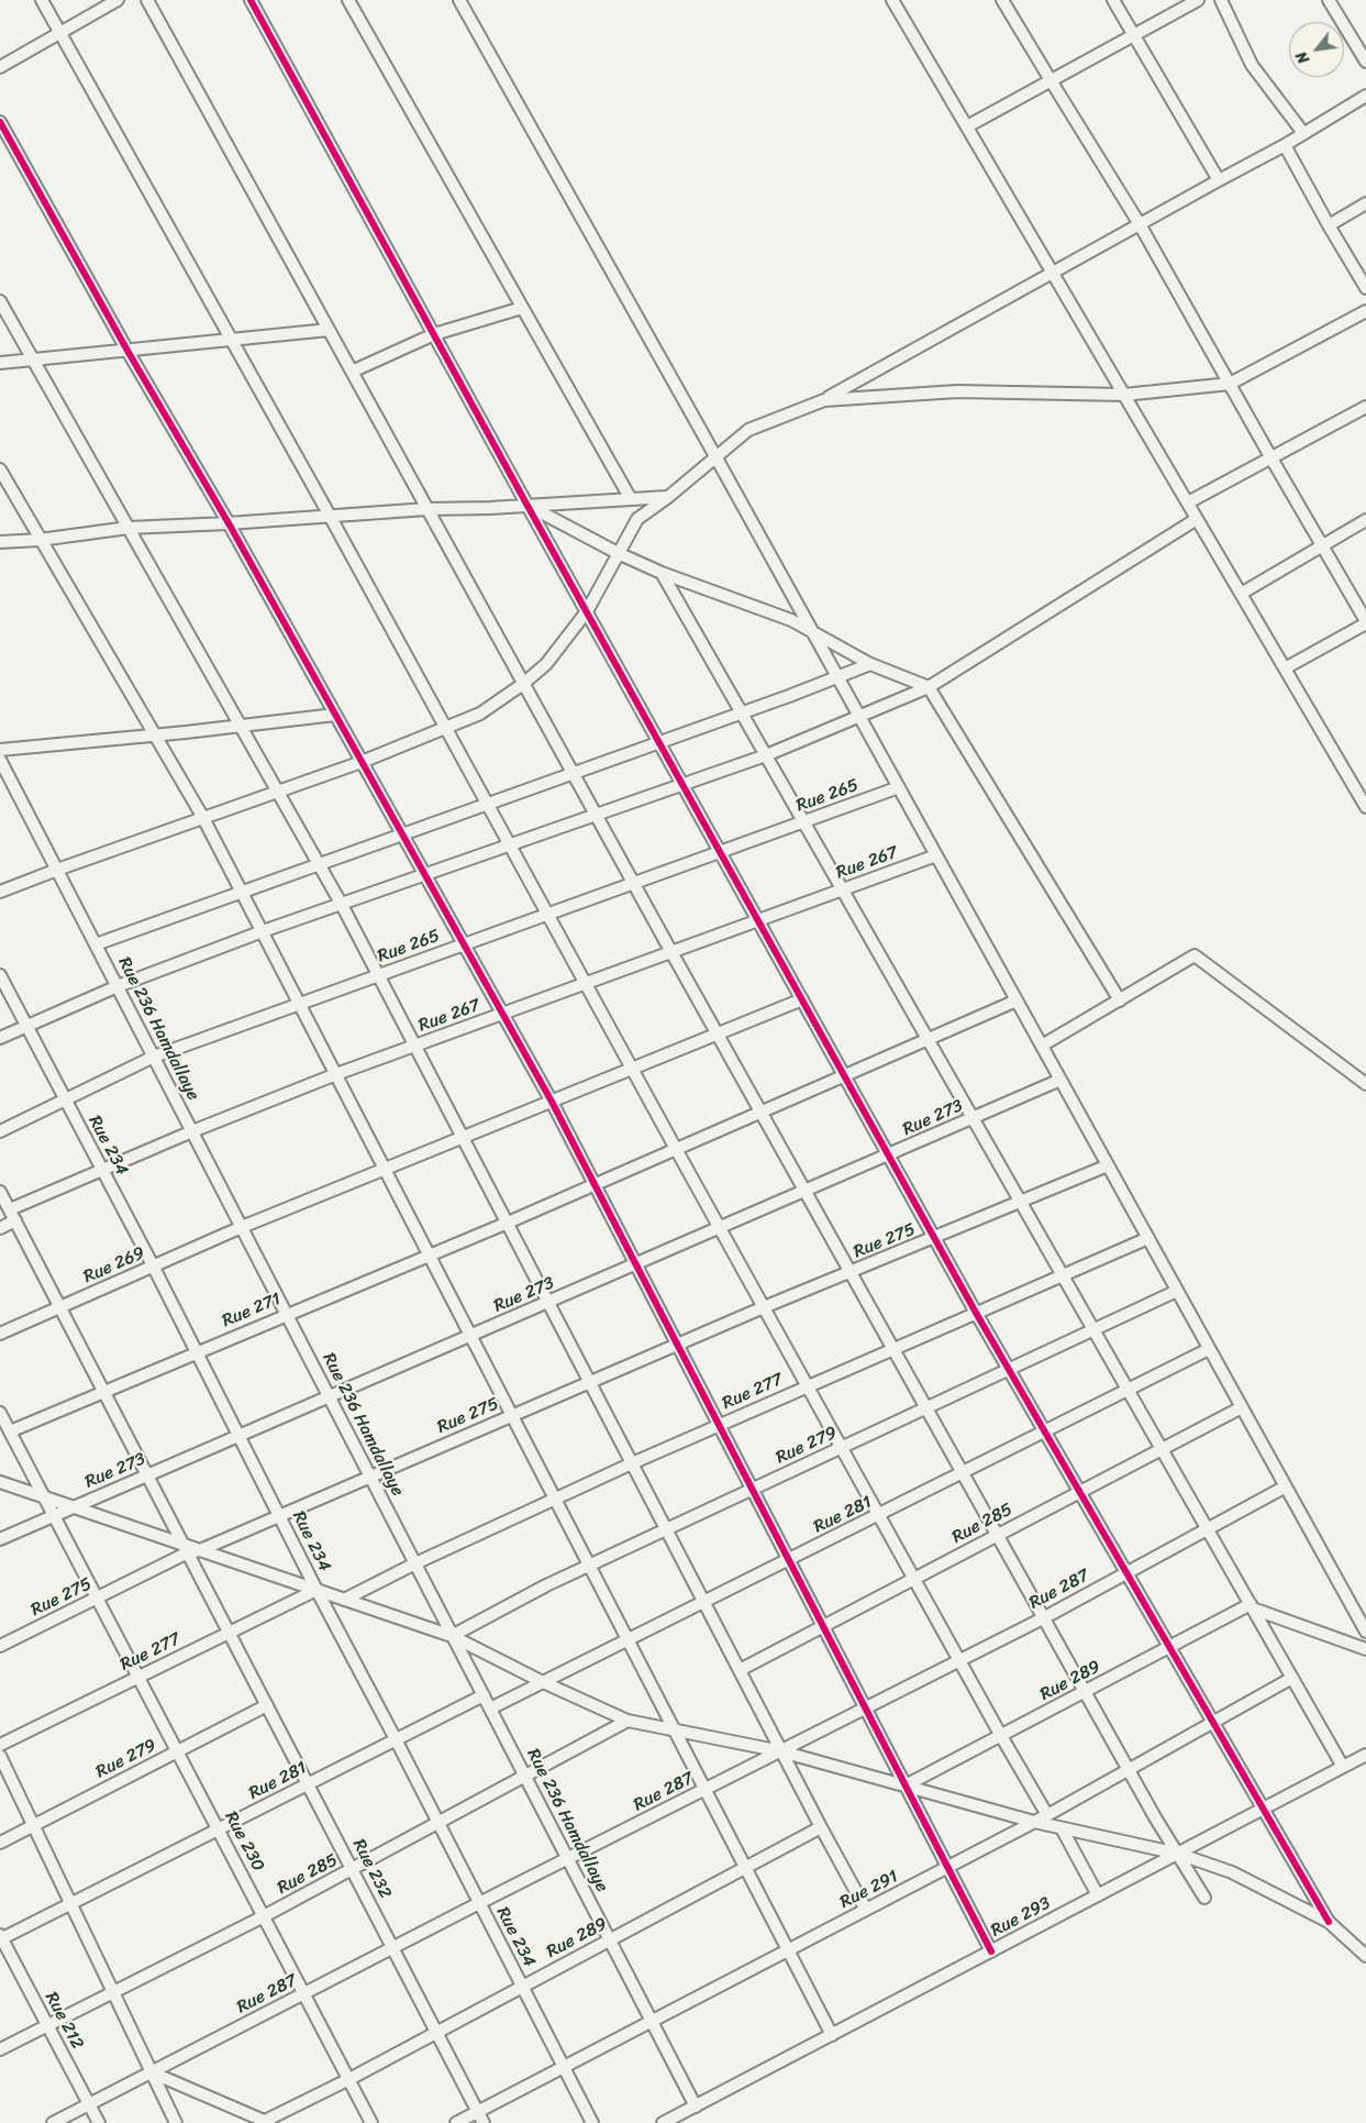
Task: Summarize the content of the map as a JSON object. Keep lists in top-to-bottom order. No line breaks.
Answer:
{"streets":{"street":["Rue 265","Rue 267","Rue 236 Hamdallaye","Rue 273","Rue 234","Rue 275","Rue 269","Rue 271","Rue 277","Rue 279","Rue 281","Rue 285","Rue 287","Rue 289","Rue 230","Rue 232","Rue 291","Rue 293","Rue 212"]},"crossings":[["Rue 265","Rue 236 Hamdallaye"],["Rue 265","Rue 234"],["Rue 267","Rue 236 Hamdallaye"],["Rue 267","Rue 234"],["Rue 267","Rue 232"],["Rue 236 Hamdallaye","Rue 273"],["Rue 236 Hamdallaye","Rue 275"],["Rue 236 Hamdallaye","Rue 269"],["Rue 236 Hamdallaye","Rue 271"],["Rue 236 Hamdallaye","Rue 277"],["Rue 236 Hamdallaye","Rue 279"],["Rue 236 Hamdallaye","Rue 281"],["Rue 236 Hamdallaye","Rue 285"],["Rue 236 Hamdallaye","Rue 287"],["Rue 236 Hamdallaye","Rue 289"],["Rue 236 Hamdallaye","Rue 291"],["Rue 236 Hamdallaye","Rue 293"],["Rue 273","Rue 234"],["Rue 273","Rue 230"],["Rue 273","Rue 232"],["Rue 234","Rue 275"],["Rue 234","Rue 269"],["Rue 234","Rue 271"],["Rue 234","Rue 277"],["Rue 234","Rue 281"],["Rue 234","Rue 285"],["Rue 234","Rue 287"],["Rue 234","Rue 289"],["Rue 234","Rue 291"],["Rue 275","Rue 230"],["Rue 275","Rue 232"],["Rue 269","Rue 232"],["Rue 271","Rue 230"],["Rue 271","Rue 232"],["Rue 277","Rue 230"],["Rue 277","Rue 232"],["Rue 279","Rue 230"],["Rue 279","Rue 232"],["Rue 281","Rue 230"],["Rue 281","Rue 232"],["Rue 281","Rue 212"],["Rue 285","Rue 230"],["Rue 285","Rue 232"],["Rue 285","Rue 212"],["Rue 287","Rue 230"],["Rue 287","Rue 232"],["Rue 287","Rue 212"],["Rue 289","Rue 230"],["Rue 289","Rue 232"],["Rue 232","Rue 291"]],"north":"bottom left"}
